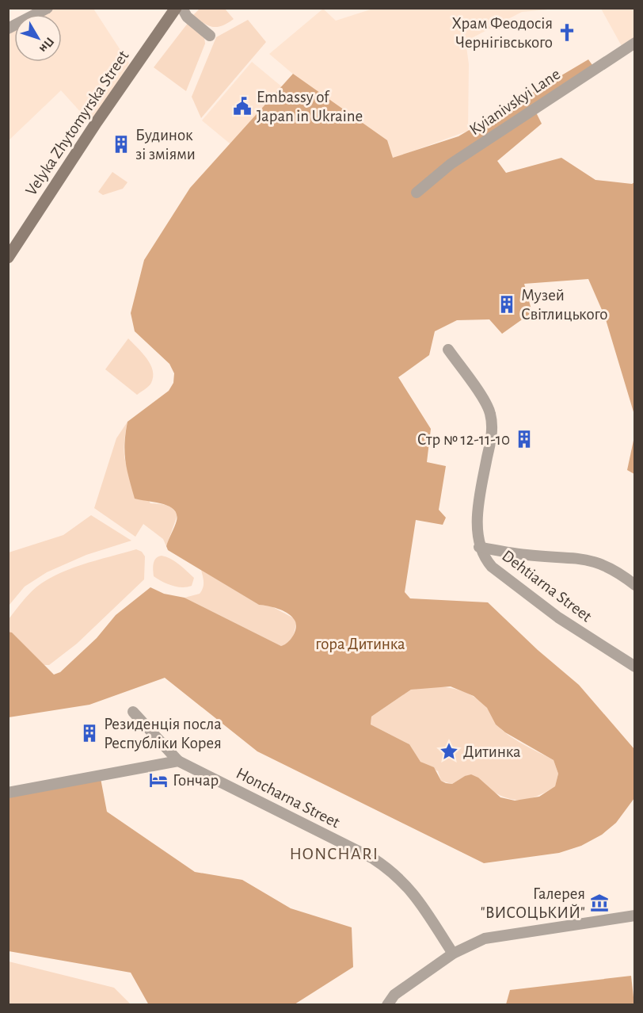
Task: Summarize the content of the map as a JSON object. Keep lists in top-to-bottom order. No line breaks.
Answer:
{"streets":{"main road":["Velyka Zhytomyrska Street"],"street":["Kyianivskyi Lane","Dehtiarna Street","Honcharna Street"]},"districts":["HONCHARI"],"parks":["гора Дитинка"],"places":{"church":["Храм Феодосія Чернігівського"],"public building":["Embassy of Japan in Ukraine"],"building":["Будинок зі зміями","Музей Світлицького","Стр № 12-11-10","Резиденція посла Республіки Корея"],"place":["Дитинка"],"hotel":["Гончар"],"museum":["Галерея \"ВИСОЦЬКИЙ\""]},"north":"bottom right"}
